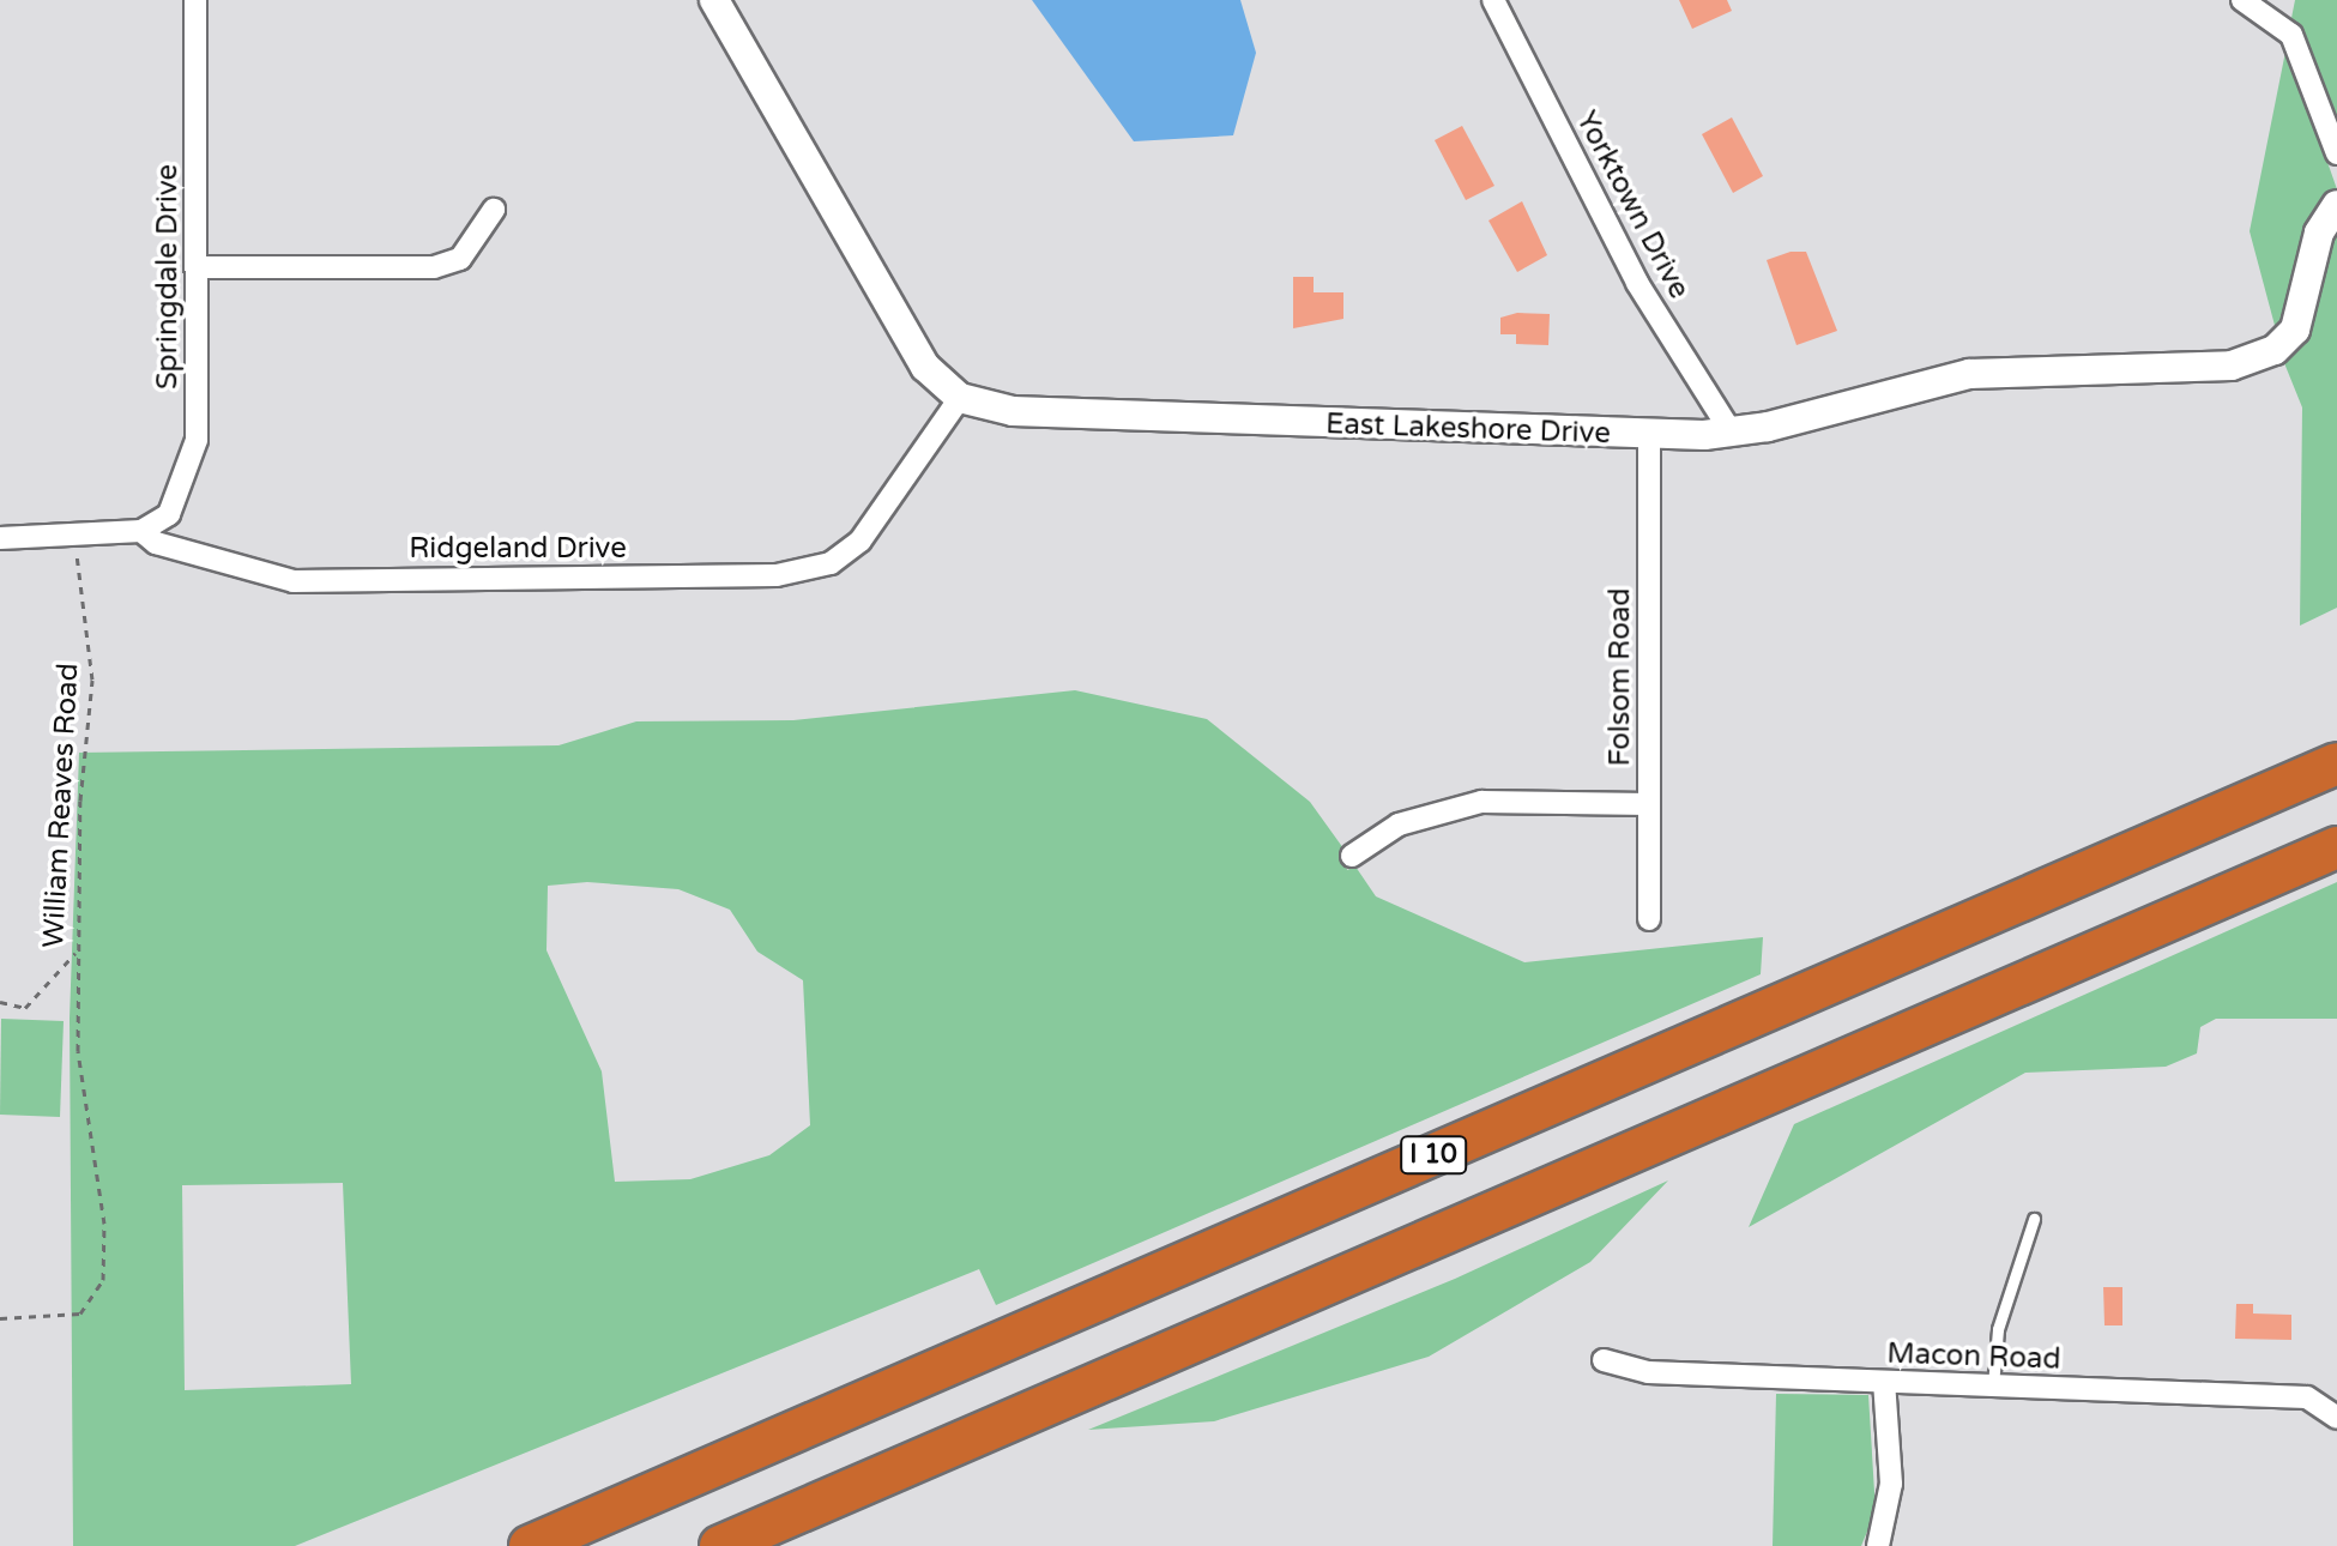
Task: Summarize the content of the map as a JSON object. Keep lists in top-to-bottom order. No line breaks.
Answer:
{"streets":{"highway":["I 10"],"street":["Yorktown Drive","Springdale Drive","East Lakeshore Drive","Ridgeland Drive","Folsom Road","Macon Road"],"path":["William Reaves Road"]},"crossings":[["Yorktown Drive","East Lakeshore Drive"],["Springdale Drive","Ridgeland Drive"],["East Lakeshore Drive","Ridgeland Drive"],["East Lakeshore Drive","Folsom Road"],["Ridgeland Drive","William Reaves Road"]]}
